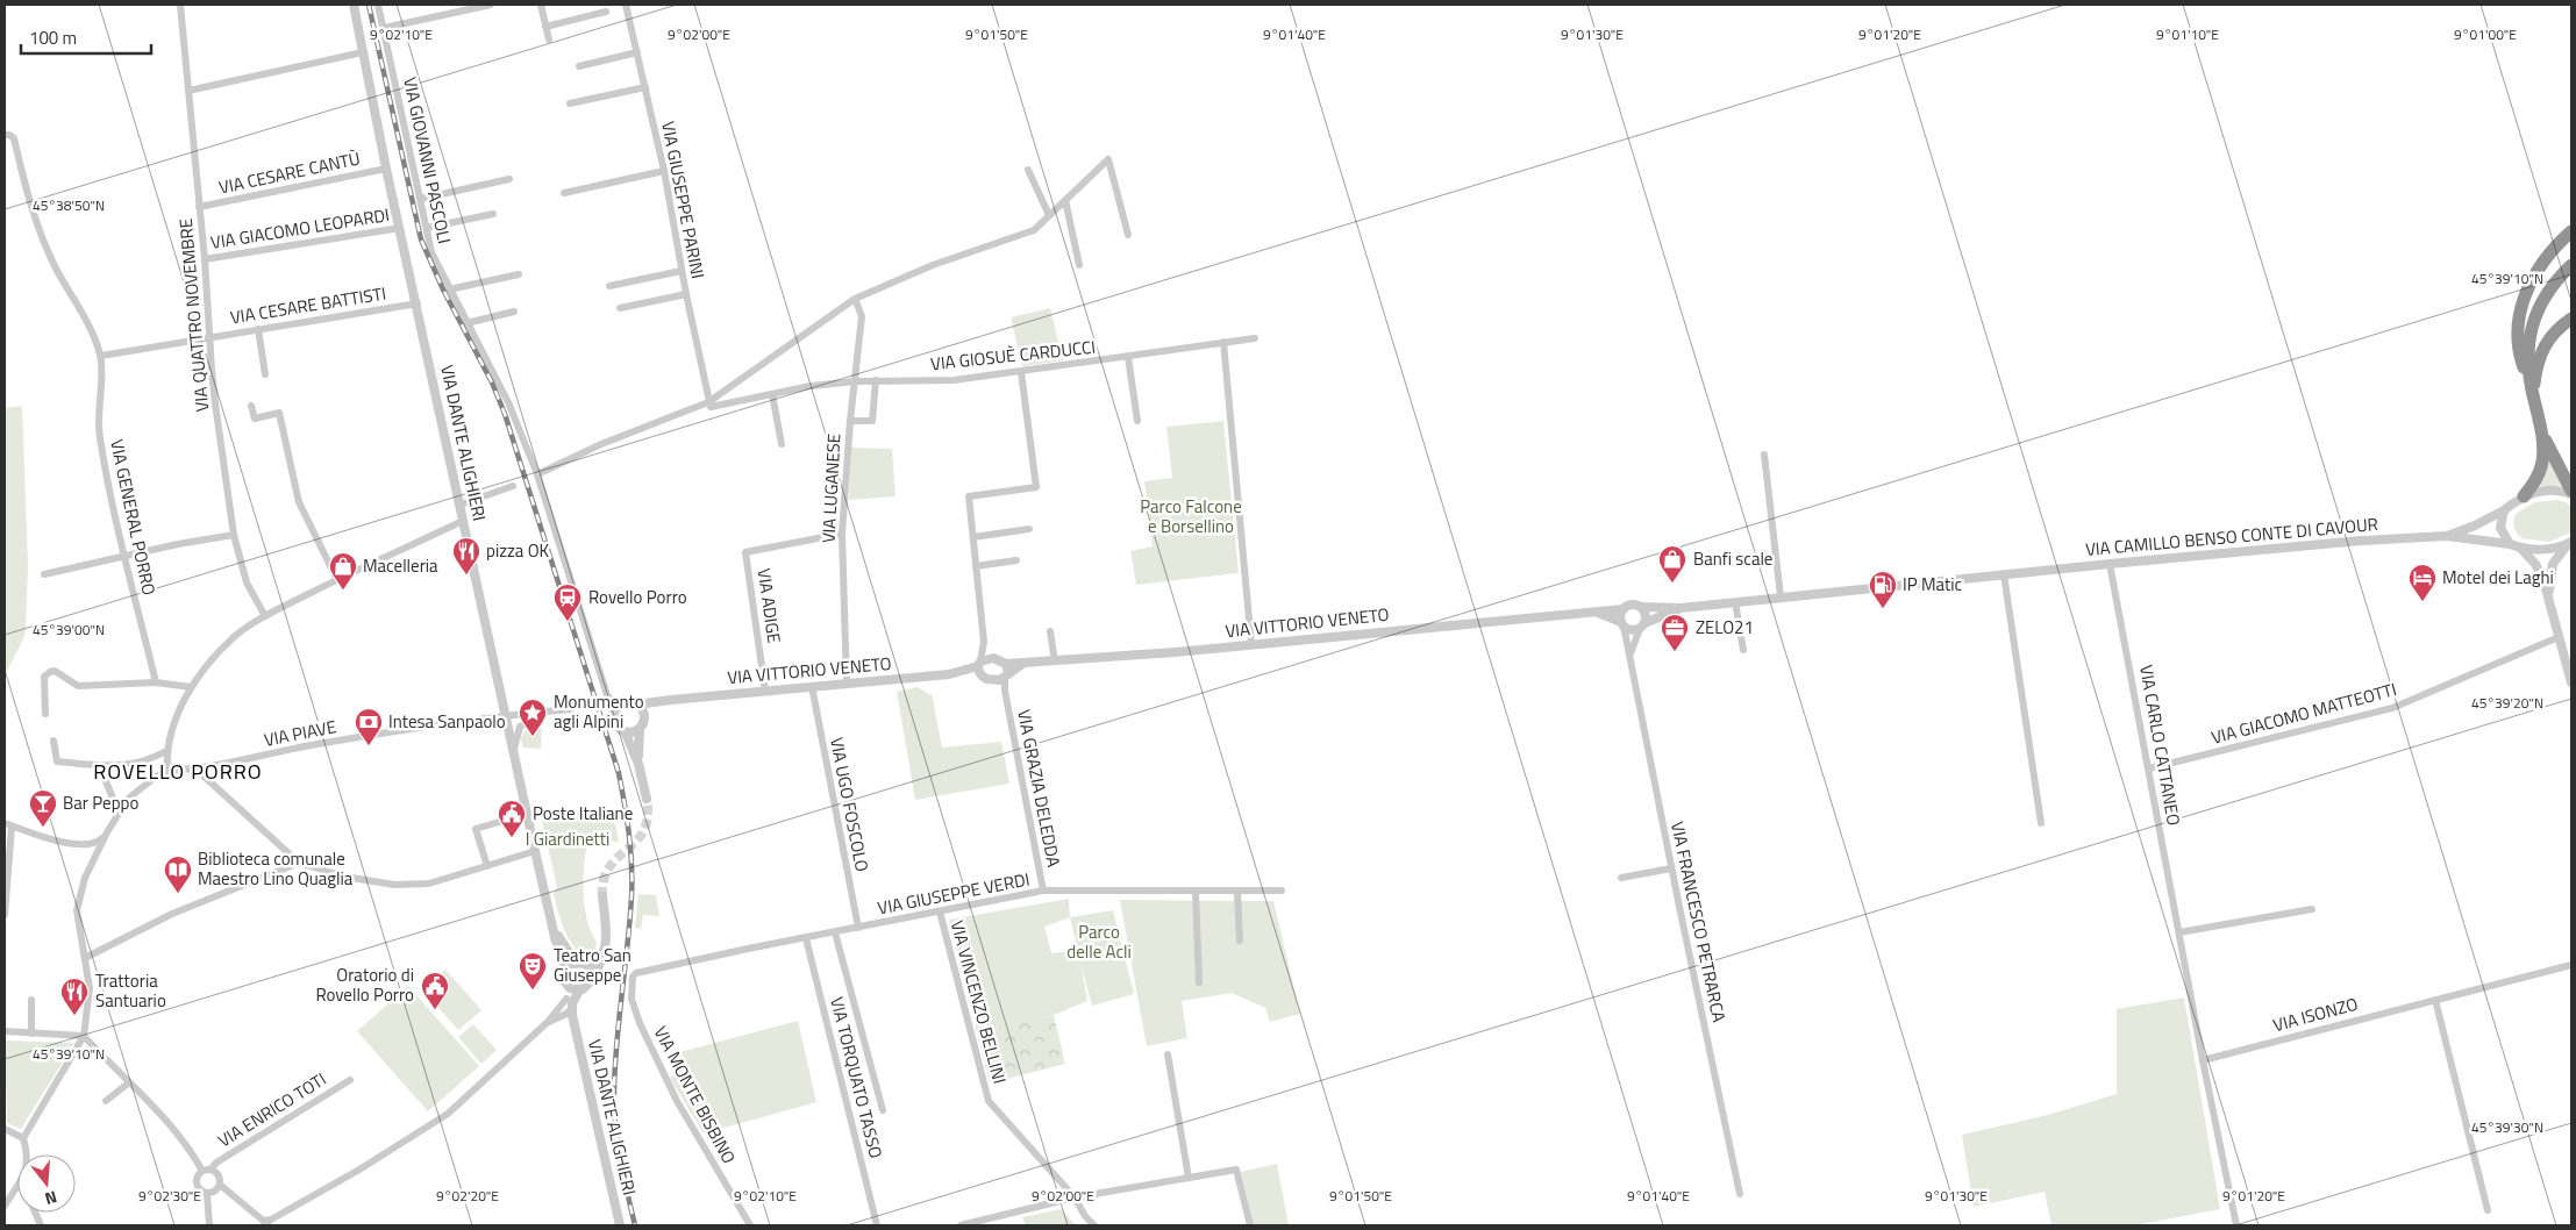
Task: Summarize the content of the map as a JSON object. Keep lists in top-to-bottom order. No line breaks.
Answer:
{"streets":{"street":["VIA GIOVANNI PASCOLI","VIA CESARE CANTÙ","VIA GIUSEPPE PARINI","VIA GIACOMO LEOPARDI","VIA CESARE BATTISTI","VIA QUATTRO NOVEMBRE","VIA GIOSUÈ CARDUCCI","VIA DANTE ALIGHIERI","VIA LUGANESE","VIA GENERAL PORRO","VIA CAMILLO BENSO CONTE DI CAVOUR","VIA ADIGE","VIA VITTORIO VENETO","VIA GIACOMO MATTEOTTI","VIA PIAVE","VIA CARLO CATTANEO","VIA GRAZIA DELEDDA","VIA UGO FOSCOLO","VIA GIUSEPPE VERDI","VIA FRANCESCO PETRARCA","VIA VINCENZO BELLINI","VIA ISONZO","VIA TORQUATO TASSO","VIA MONTE BISBINO","VIA ENRICO TOTI"]},"crossings":[["VIA GIOVANNI PASCOLI","VIA VITTORIO VENETO"],["VIA CESARE CANTÙ","VIA QUATTRO NOVEMBRE"],["VIA CESARE CANTÙ","VIA DANTE ALIGHIERI"],["VIA GIUSEPPE PARINI","VIA GIOSUÈ CARDUCCI"],["VIA GIACOMO LEOPARDI","VIA QUATTRO NOVEMBRE"],["VIA GIACOMO LEOPARDI","VIA DANTE ALIGHIERI"],["VIA CESARE BATTISTI","VIA QUATTRO NOVEMBRE"],["VIA CESARE BATTISTI","VIA DANTE ALIGHIERI"],["VIA CESARE BATTISTI","VIA GENERAL PORRO"],["VIA GIOSUÈ CARDUCCI","VIA LUGANESE"],["VIA DANTE ALIGHIERI","VIA PIAVE"],["VIA LUGANESE","VIA ADIGE"],["VIA LUGANESE","VIA VITTORIO VENETO"],["VIA CAMILLO BENSO CONTE DI CAVOUR","VIA CARLO CATTANEO"],["VIA ADIGE","VIA VITTORIO VENETO"],["VIA VITTORIO VENETO","VIA GRAZIA DELEDDA"],["VIA VITTORIO VENETO","VIA UGO FOSCOLO"],["VIA VITTORIO VENETO","VIA FRANCESCO PETRARCA"],["VIA GIACOMO MATTEOTTI","VIA CARLO CATTANEO"],["VIA CARLO CATTANEO","VIA ISONZO"],["VIA GRAZIA DELEDDA","VIA GIUSEPPE VERDI"],["VIA UGO FOSCOLO","VIA GIUSEPPE VERDI"],["VIA GIUSEPPE VERDI","VIA VINCENZO BELLINI"],["VIA GIUSEPPE VERDI","VIA TORQUATO TASSO"],["VIA GIUSEPPE VERDI","VIA MONTE BISBINO"]],"districts":["ROVELLO PORRO"],"parks":["Parco Falcone e Borsellino","I Giardinetti","Parco delle Acli"],"places":{"restaurant":["pizza OK","Trattoria Santuario"],"shop":["Banfi scale","Macelleria"],"hotel":["Motel dei Laghi"],"fuel station":["IP Matic"],"station":["Rovello Porro"],"office":["ZELO21"],"place":["Monumento agli Alpini"],"bank":["Intesa Sanpaolo"],"bar":["Bar Peppo"],"public building":["Poste Italiane","Oratorio di Rovello Porro"],"library":["Biblioteca comunale Maestro Lino Quaglia"],"theatre":["Teatro San Giuseppe"]},"scale_bar":"100 m","north":"bottom","coordinates":["9°02'10\"E","9°02'00\"E","9°01'50\"E","9°01'40\"E","9°01'30\"E","9°01'20\"E","9°01'10\"E","9°01'00\"E","45°38'50\"N","45°39'10\"N","45°39'00\"N","45°39'20\"N","45°39'30\"N","9°02'30\"E","9°02'20\"E"]}
